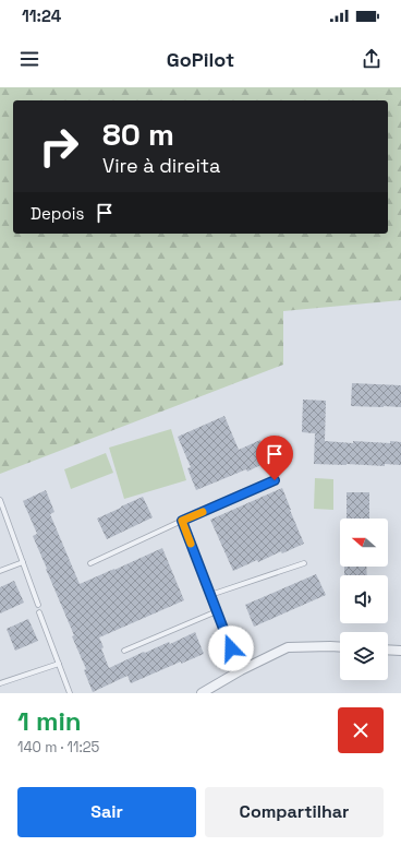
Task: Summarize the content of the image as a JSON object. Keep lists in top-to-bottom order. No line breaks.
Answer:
{"north":"left","page":{"status":"11:24","header":"GoPilot","turn":["80 m","Vire à direita"],"then":"Depois","heading":["1 min","140 m · 11:25"],"buttons":["Sair","Compartilhar"]}}
